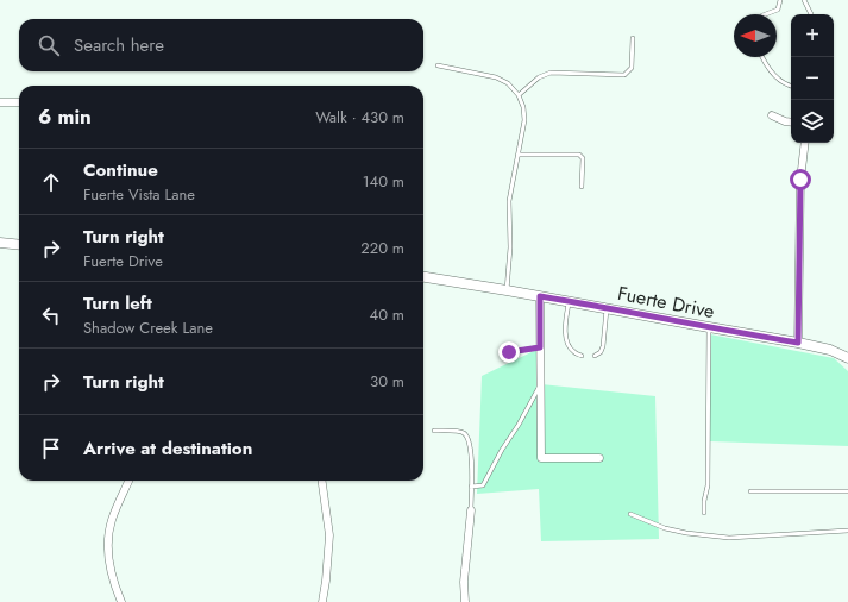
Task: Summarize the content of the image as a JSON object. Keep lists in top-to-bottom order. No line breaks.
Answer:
{"streets":{"street":["Fuerte Drive"]},"north":"left","page":{"map_buttons":["+","−"],"search":"Search here","heading":["6 min","Walk · 430 m"],"list":[["Continue","Fuerte Vista Lane","140 m"],["Turn right","Fuerte Drive","220 m"],["Turn left","Shadow Creek Lane","40 m"],["Turn right","30 m"],"Arrive at destination"]}}
